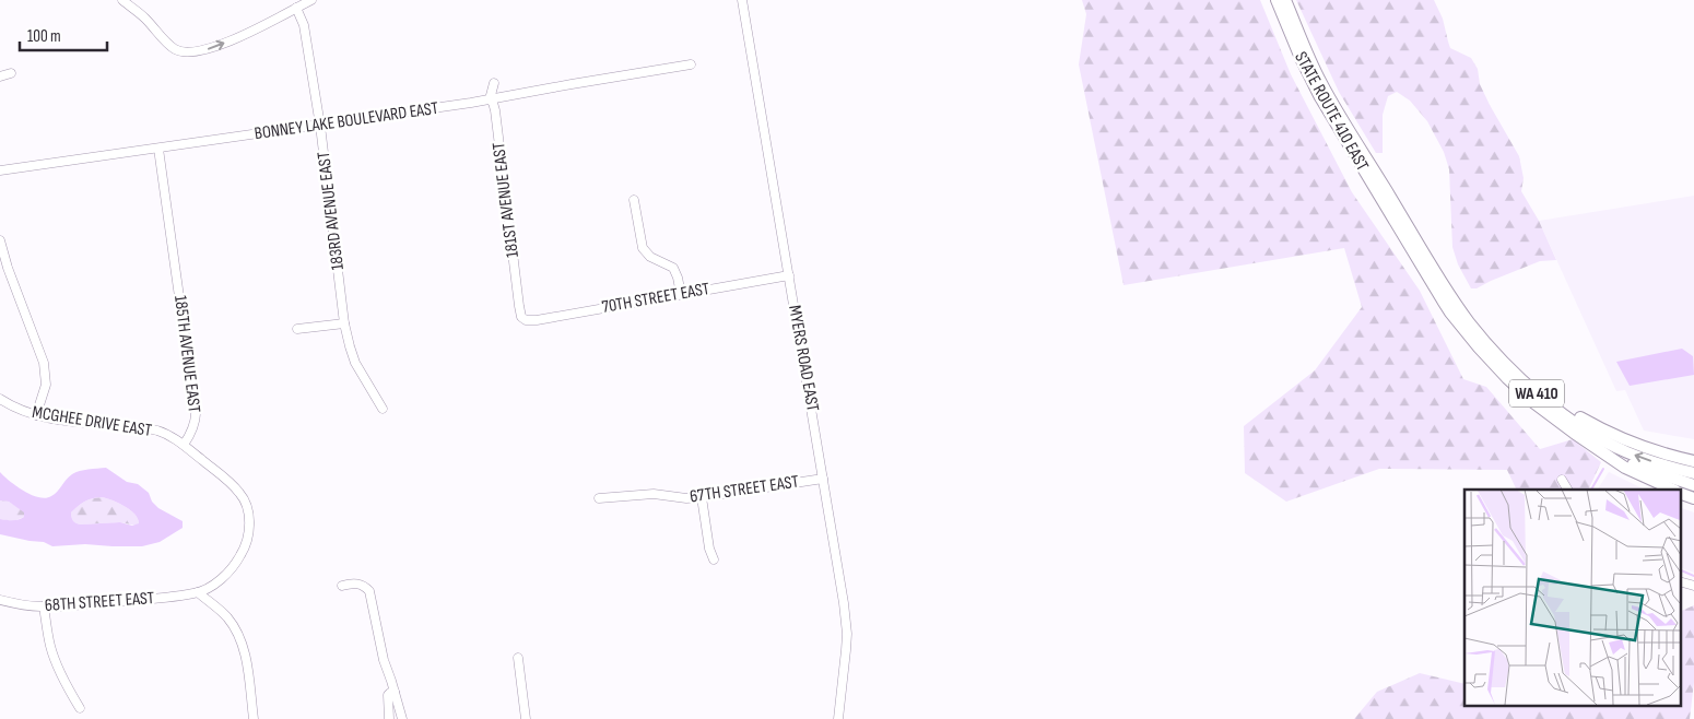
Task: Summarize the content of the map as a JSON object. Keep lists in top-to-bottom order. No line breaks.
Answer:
{"streets":{"highway":["STATE ROUTE 410 EAST","WA 410"],"street":["BONNEY LAKE BOULEVARD EAST","181ST AVENUE EAST","183RD AVENUE EAST","70TH STREET EAST","185TH AVENUE EAST","MYERS ROAD EAST","MCGHEE DRIVE EAST","67TH STREET EAST","68TH STREET EAST"]},"crossings":[["STATE ROUTE 410 EAST","WA 410"],["BONNEY LAKE BOULEVARD EAST","181ST AVENUE EAST"],["BONNEY LAKE BOULEVARD EAST","183RD AVENUE EAST"],["BONNEY LAKE BOULEVARD EAST","185TH AVENUE EAST"],["181ST AVENUE EAST","70TH STREET EAST"],["70TH STREET EAST","MYERS ROAD EAST"],["185TH AVENUE EAST","MCGHEE DRIVE EAST"],["MYERS ROAD EAST","67TH STREET EAST"]],"scale_bar":"100 m"}
